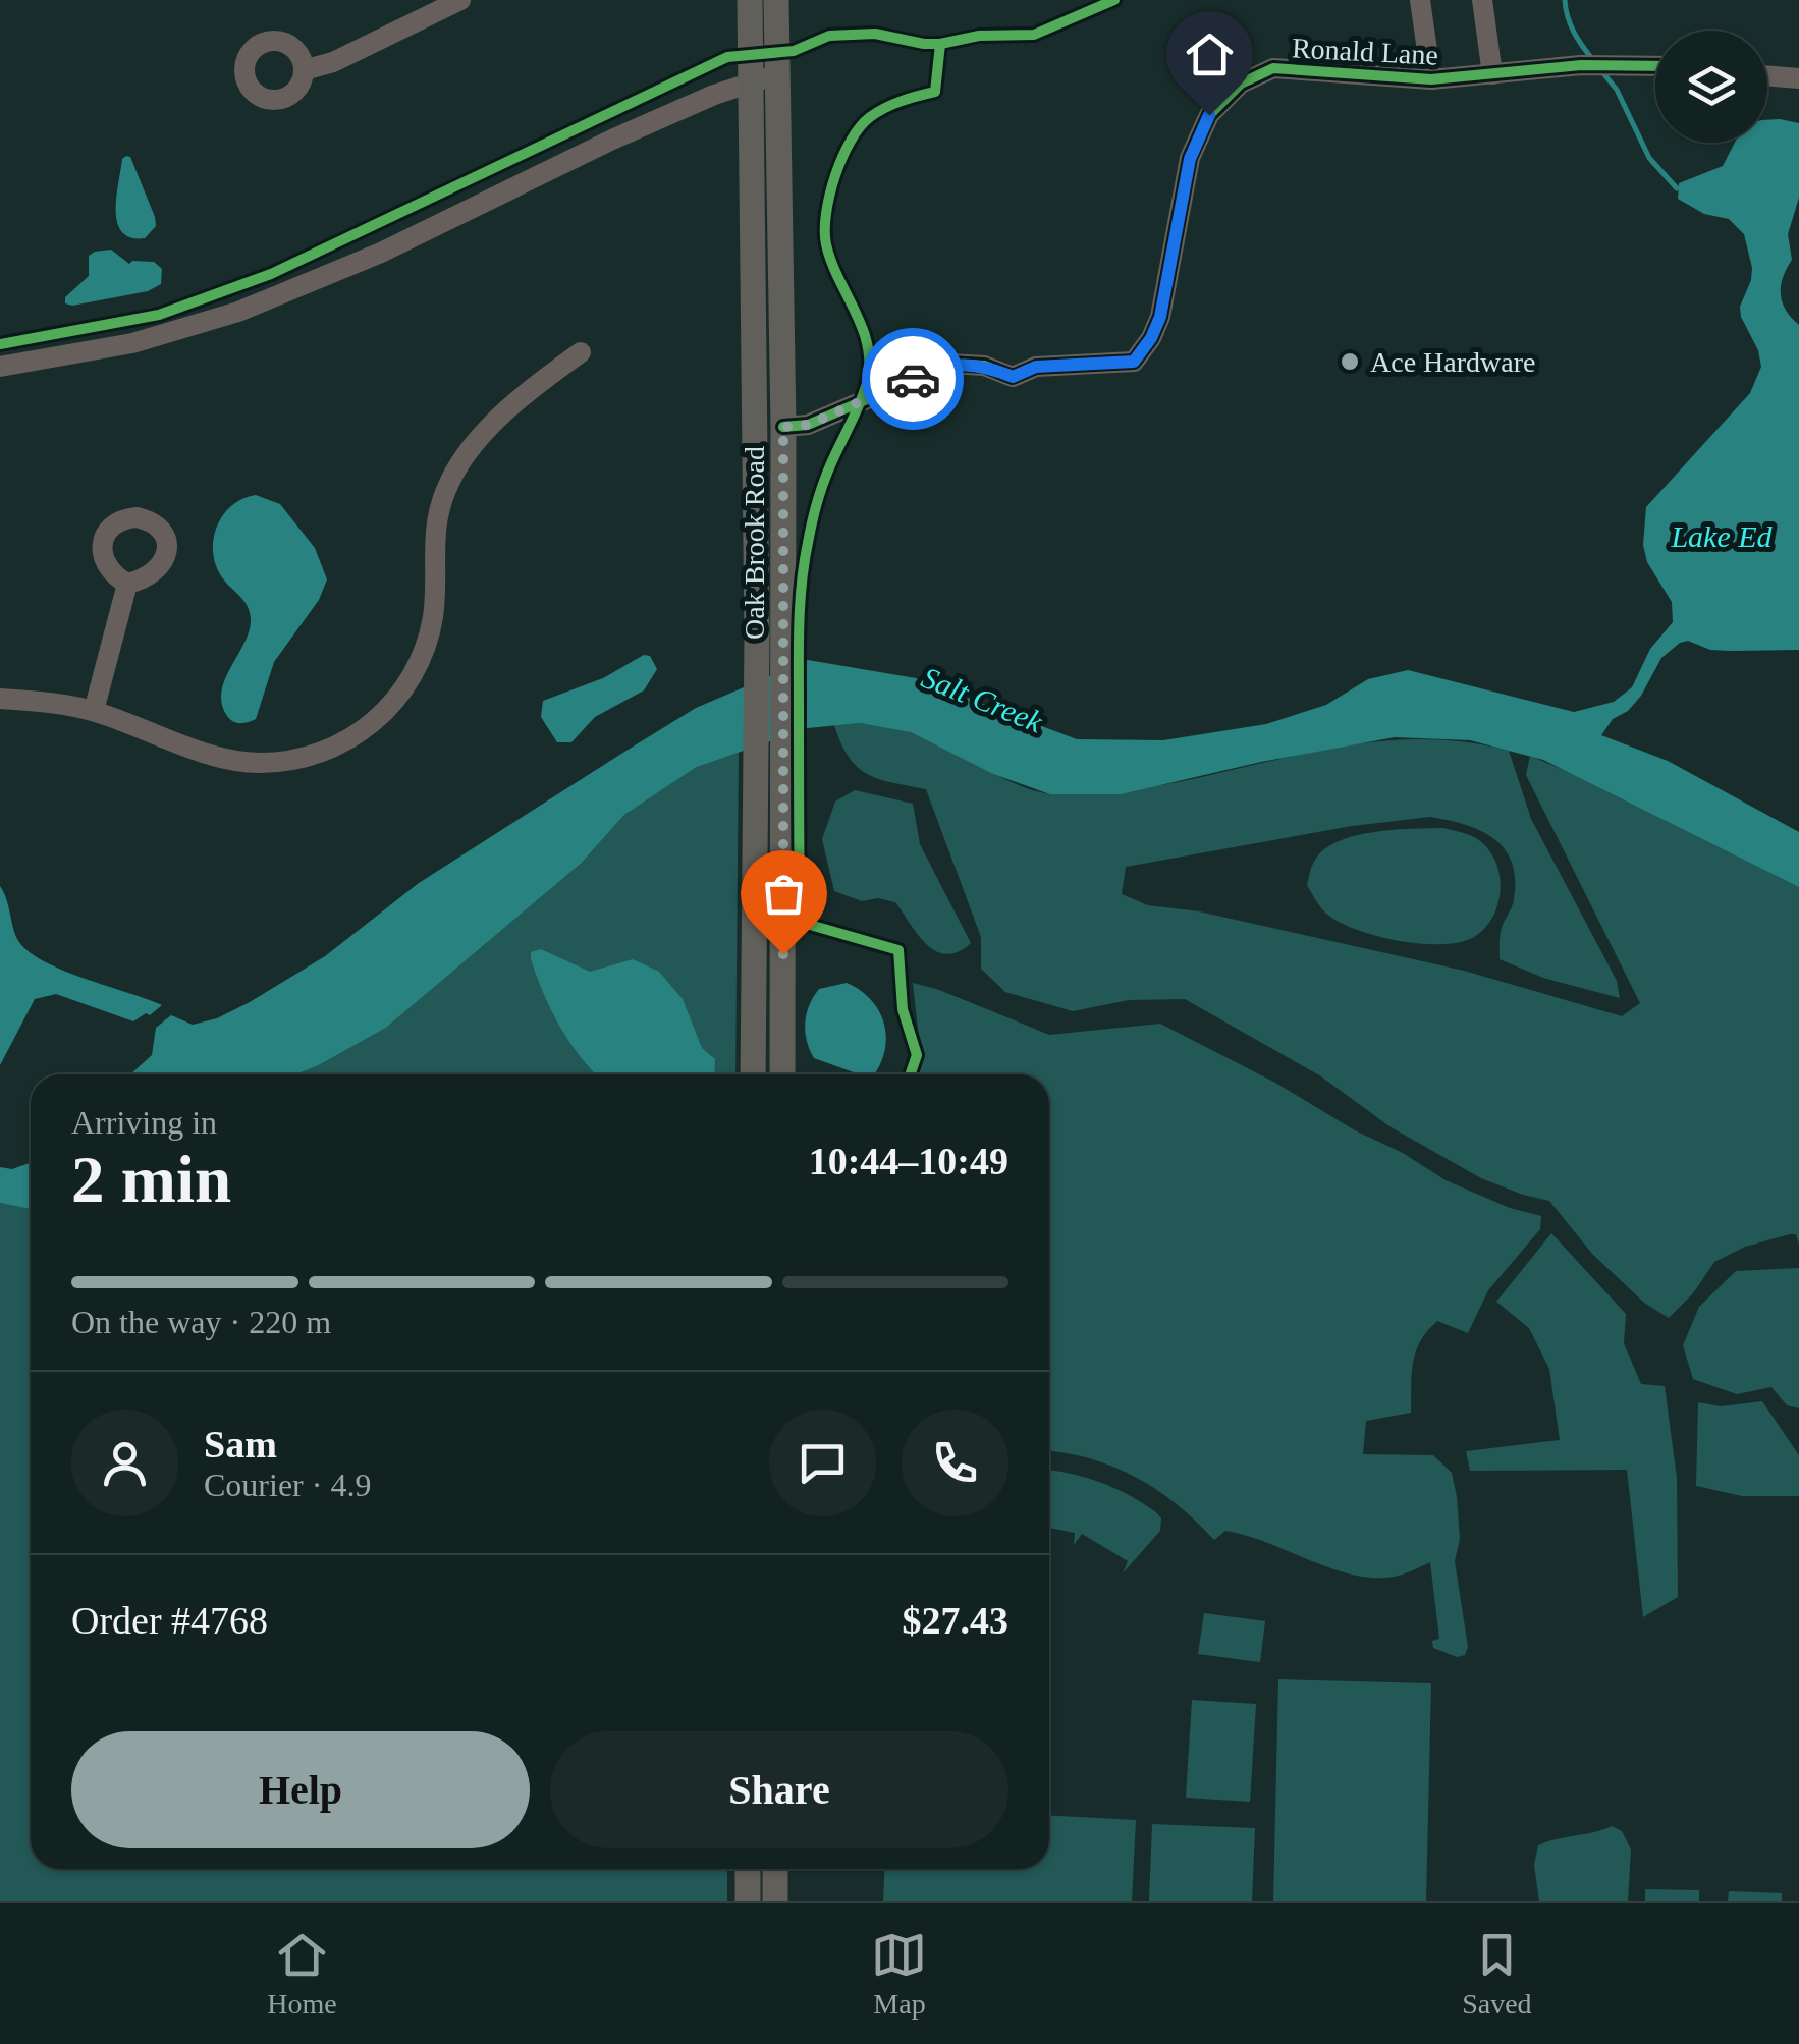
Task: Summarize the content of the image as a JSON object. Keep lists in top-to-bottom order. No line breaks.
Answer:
{"streets":{"main road":["Oak Brook Road"],"street":["Ronald Lane"]},"crossings":[["Ronald Lane","Oak Brook Road"]],"water":["Lake Ed","Salt Creek"],"places":["Ace Hardware"],"page":{"heading":["2 min","Arriving in","10:44–10:49"],"panel":["Sam","Courier · 4.9","Order #4768","$27.43"],"bar":"On the way · 220 m","buttons":["Help","Share"],"tabs":["Home","Map","Saved"]}}
